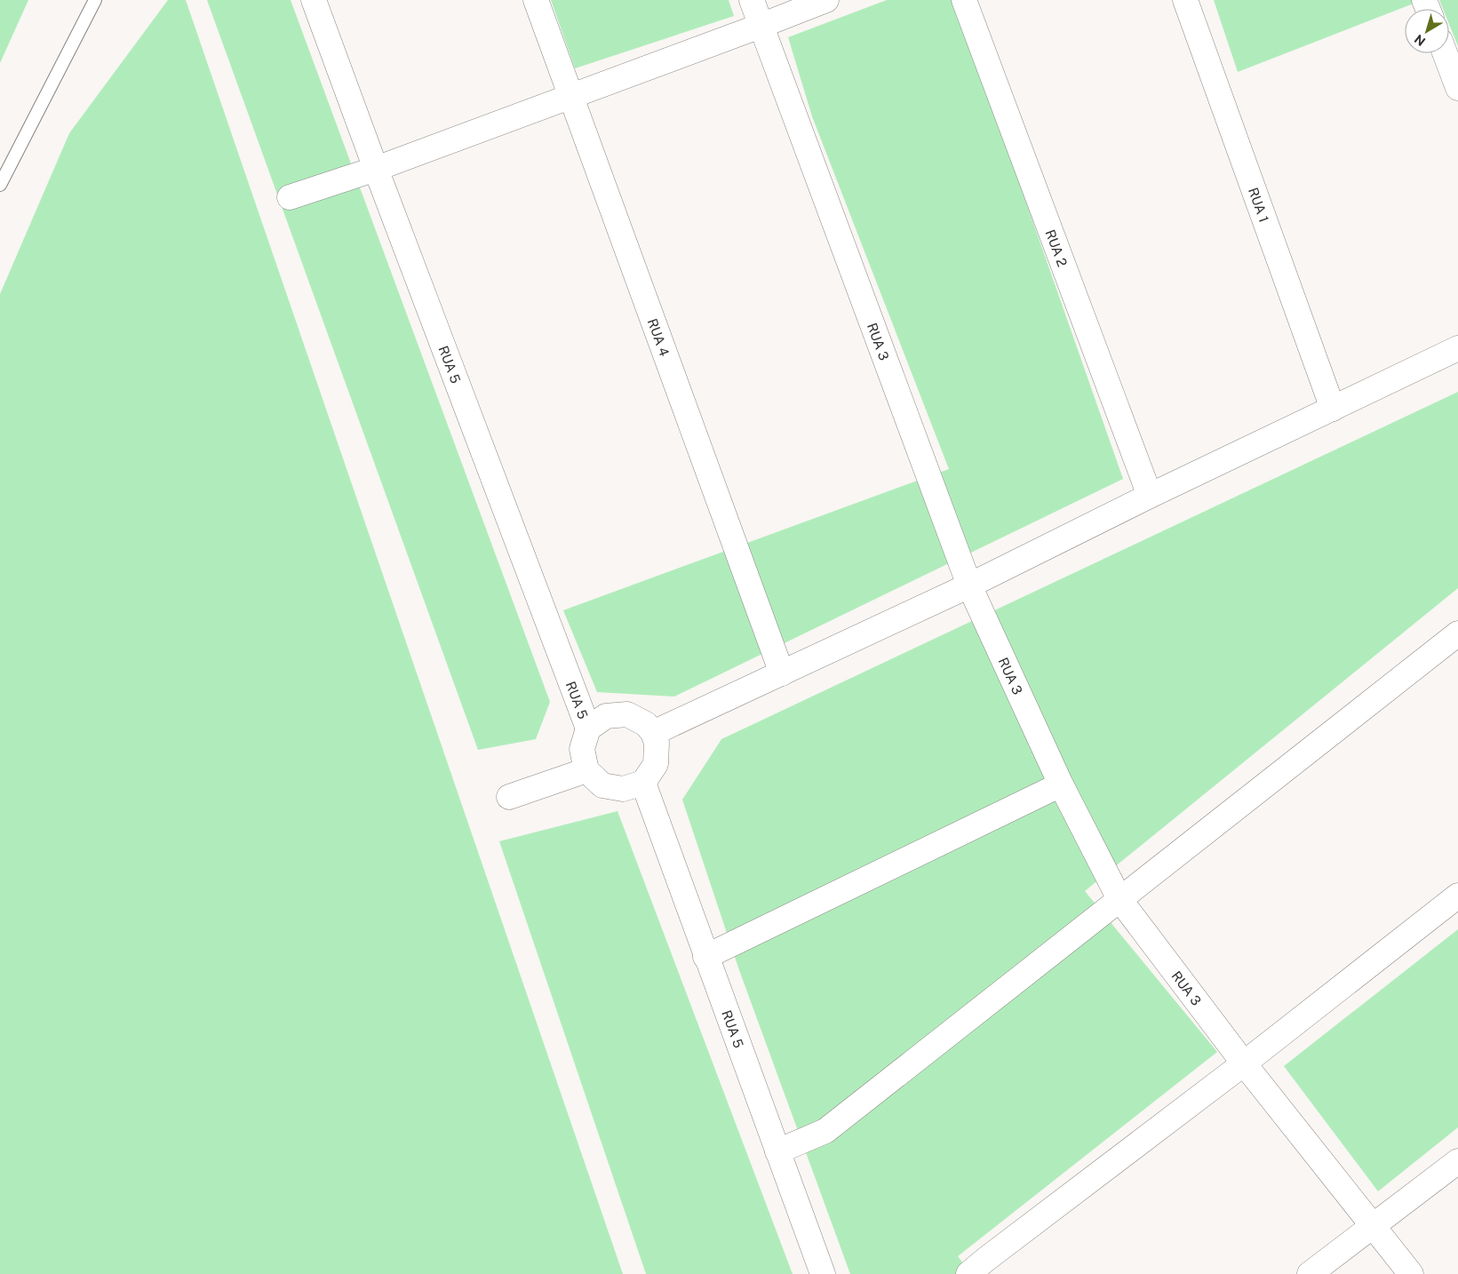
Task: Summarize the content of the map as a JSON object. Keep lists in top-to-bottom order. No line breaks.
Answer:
{"streets":{"street":["RUA 1","RUA 2","RUA 4","RUA 3","RUA 5"]},"north":"bottom left"}
